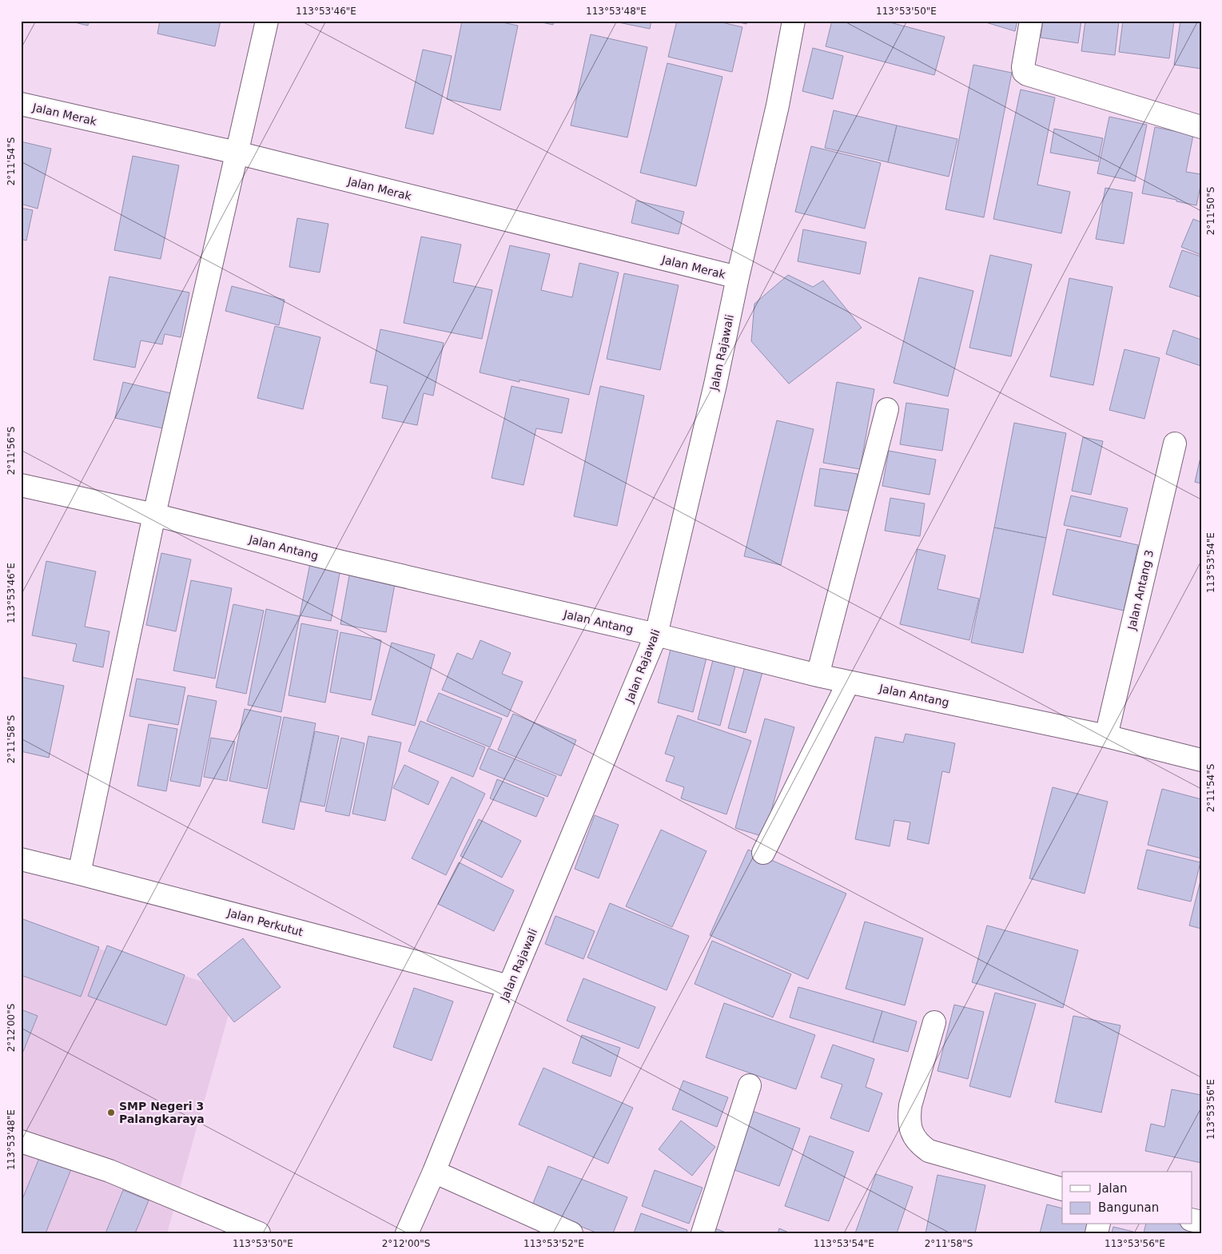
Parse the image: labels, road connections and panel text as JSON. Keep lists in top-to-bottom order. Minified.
{"streets":{"street":["Jalan Merak","Jalan Rajawali","Jalan Antang","Jalan Antang 3","Jalan Perkutut"]},"crossings":[["Jalan Merak","Jalan Rajawali"],["Jalan Rajawali","Jalan Antang"],["Jalan Rajawali","Jalan Perkutut"],["Jalan Antang","Jalan Antang 3"]],"places":["SMP Negeri 3 Palangkaraya"],"legend":["Jalan","Bangunan"],"coordinates":["113°53'46\"E","113°53'48\"E","113°53'50\"E","2°11'54\"S","2°11'50\"S","2°11'56\"S","113°53'54\"E","2°11'58\"S","2°12'00\"S","113°53'56\"E","113°53'52\"E"]}
